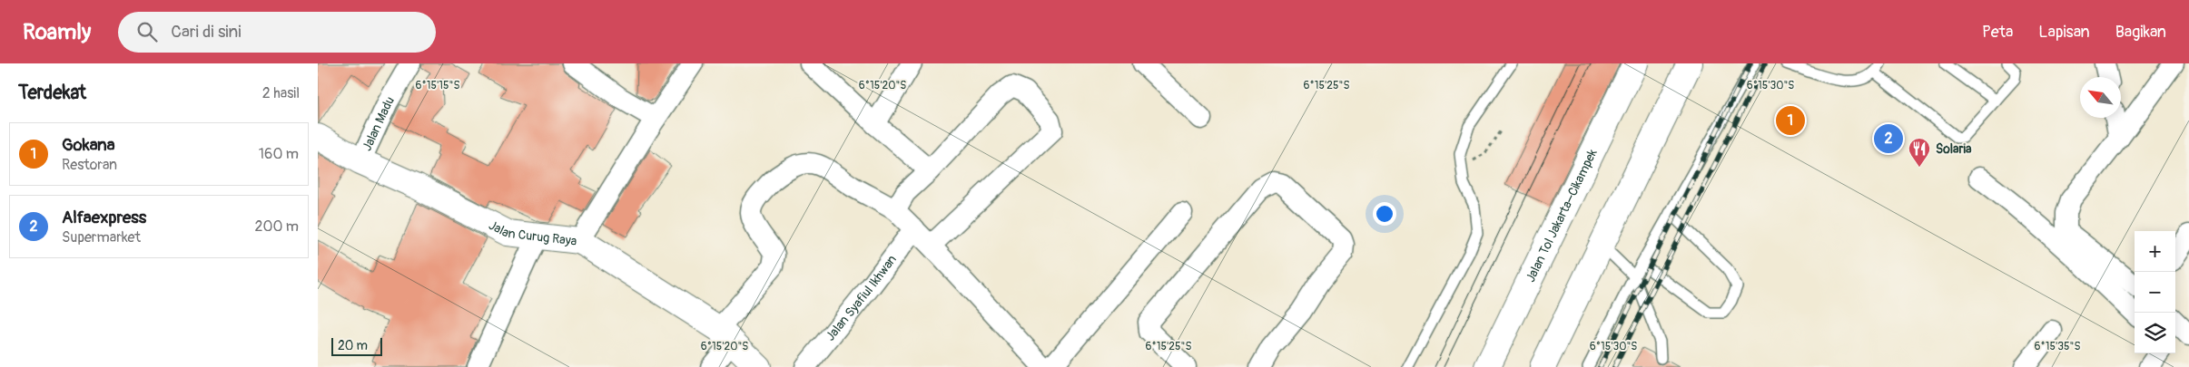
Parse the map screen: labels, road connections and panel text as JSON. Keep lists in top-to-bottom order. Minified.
{"streets":{"main road":["Jalan Tol Jakarta–Cikampek","Jalan Curug Raya"],"street":["Jalan Madu","Jalan Syafiul Ikhwan"]},"crossings":[["Jalan Madu","Jalan Curug Raya"]],"places":{"restaurant":["Solaria"]},"scale_bar":"20 m","north":"top left","page":{"header":"Roamly","search":"Cari di sini","nav":["Peta","Lapisan","Bagikan"],"heading":["Terdekat","2 hasil"],"pins":["1","2"],"list":[{"mark":"1","name":"Gokana","note":"Restoran","value":"160 m"},{"mark":"2","name":"Alfaexpress","note":"Supermarket","value":"200 m"}],"map_buttons":["+","−"],"scale":"20 m"},"coordinates":["6°15'15\"S","6°15'20\"S","6°15'25\"S","6°15'30\"S","6°15'35\"S"]}
